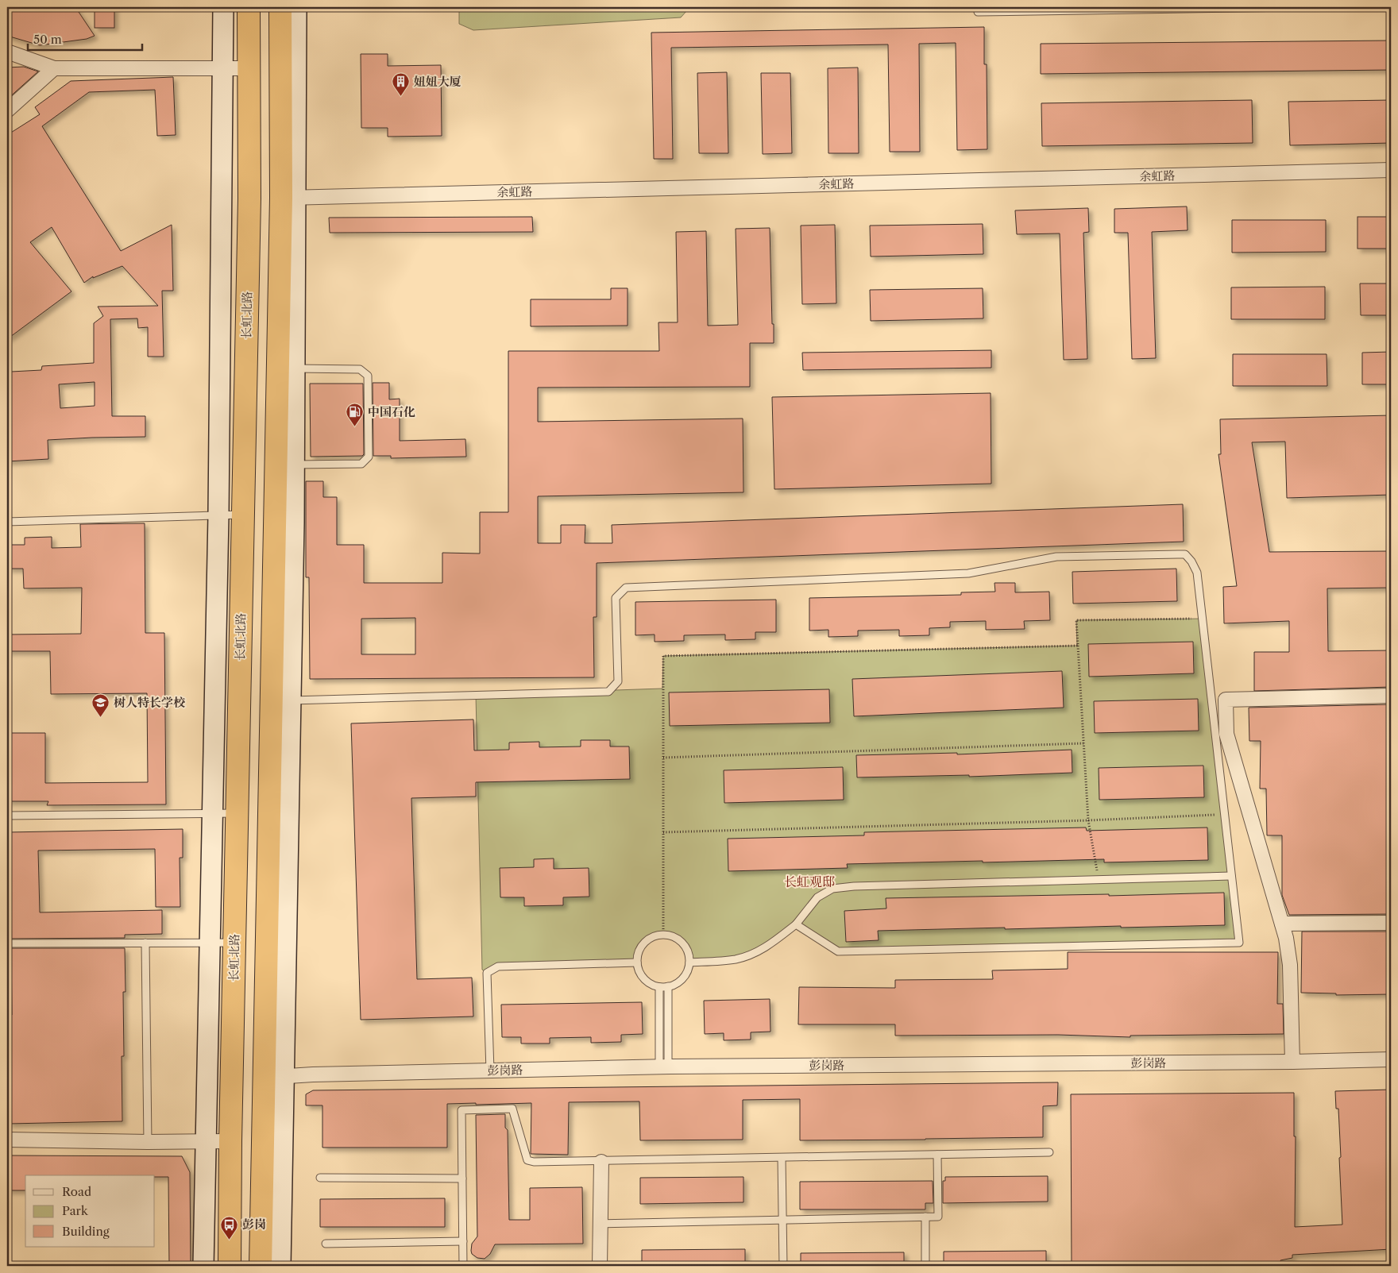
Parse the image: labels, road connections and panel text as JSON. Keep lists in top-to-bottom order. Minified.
{"streets":{"highway":["长虹北路"],"street":["余虹路","彭岗路"]},"districts":["长虹观邸"],"places":{"building":["妞妞大厦"],"fuel station":["中国石化"],"school or university":["树人特长学校"],"bus stop":["彭岗"]},"legend":["Road","Park","Building"],"scale_bar":"50 m"}
